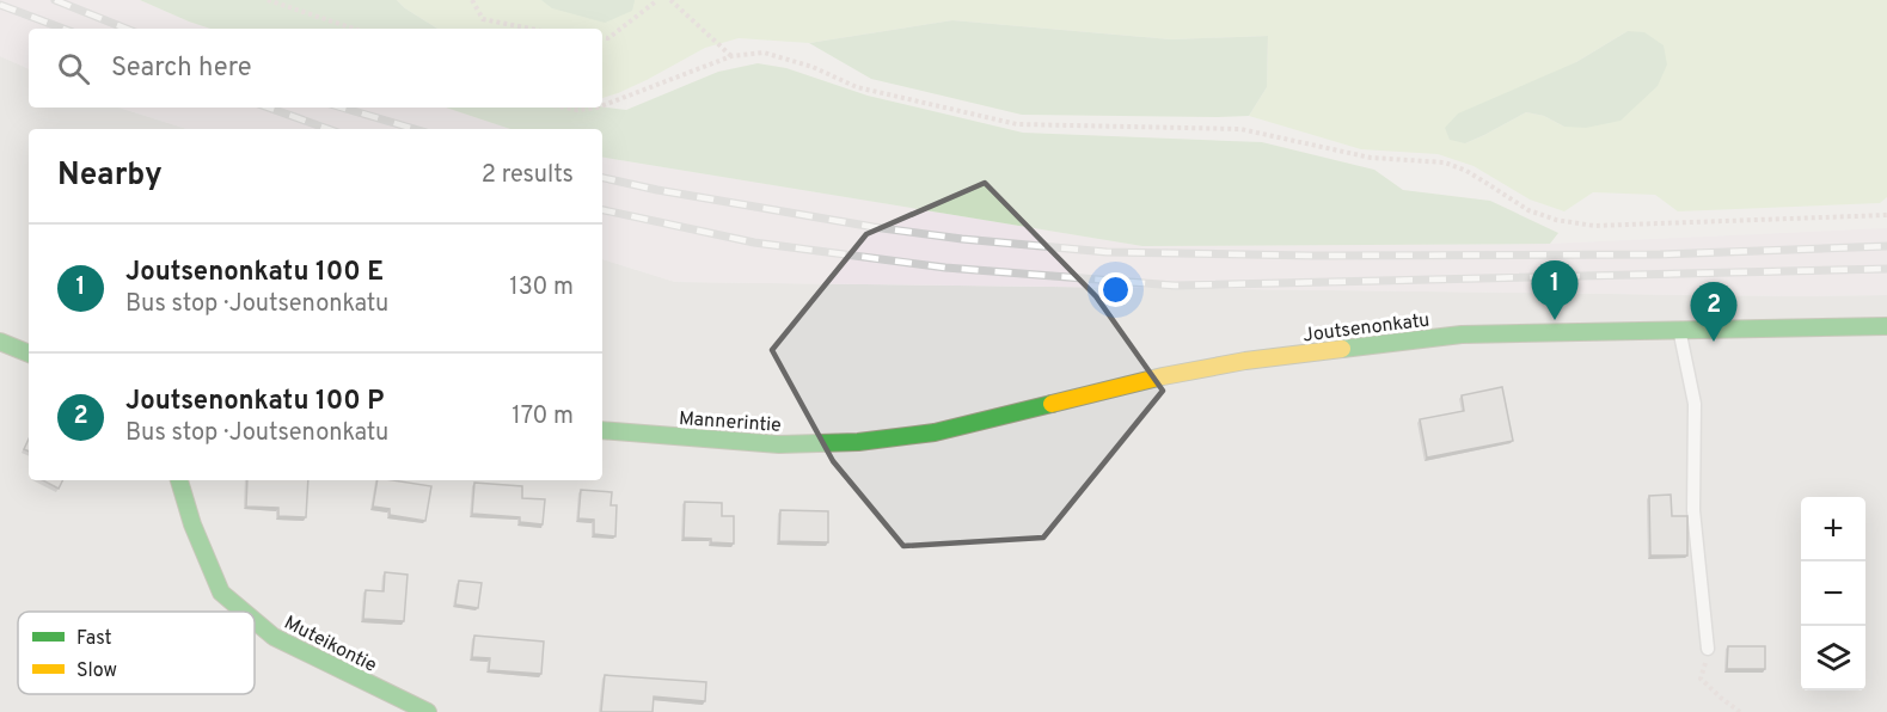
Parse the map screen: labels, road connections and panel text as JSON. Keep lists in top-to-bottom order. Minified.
{"streets":{"street":["Joutsenonkatu","Mannerintie","Muteikontie"]},"crossings":[["Joutsenonkatu","Mannerintie"]],"legend":["Fast","Slow"],"page":{"search":"Search here","heading":["Nearby","2 results"],"list":[{"mark":"1","name":"Joutsenonkatu 100 E","note":"Bus stop · Joutsenonkatu","value":"130 m"},{"mark":"2","name":"Joutsenonkatu 100 P","note":"Bus stop · Joutsenonkatu","value":"170 m"}],"pins":["1","2"],"map_buttons":["+","−"]}}
